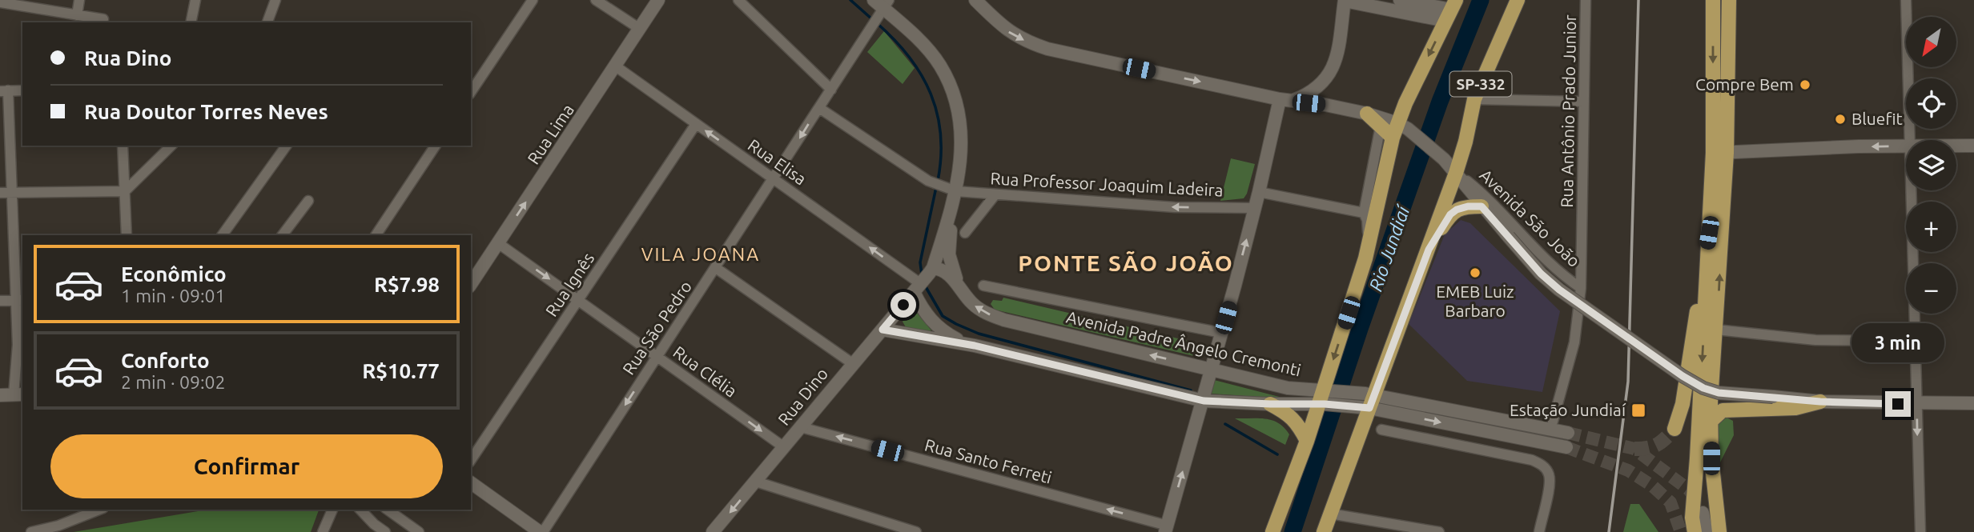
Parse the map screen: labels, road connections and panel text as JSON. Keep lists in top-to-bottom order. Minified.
{"streets":{"main road":["SP-332","Rua Lima","Avenida São João","Avenida Padre Ângelo Cremonti","Rua Dino"],"street":["Rua Antônio Prado Junior","Rua Elisa","Rua Professor Joaquim Ladeira","Rua Ignês","Rua São Pedro","Rua Clélia","Rua Santo Ferreti"]},"crossings":[["SP-332","Avenida São João"],["SP-332","Avenida Padre Ângelo Cremonti"],["Rua Antônio Prado Junior","Avenida São João"],["Rua Lima","Rua Elisa"],["Rua Lima","Rua Clélia"],["Rua Elisa","Rua Ignês"],["Rua Elisa","Rua São Pedro"],["Rua Elisa","Avenida Padre Ângelo Cremonti"],["Rua Elisa","Rua Dino"],["Rua Professor Joaquim Ladeira","Rua São Pedro"],["Rua Ignês","Rua Clélia"],["Rua São Pedro","Rua Clélia"],["Avenida Padre Ângelo Cremonti","Rua Dino"],["Rua Clélia","Rua Dino"],["Rua Dino","Rua Santo Ferreti"]],"one_way":["Rua Lima","Rua Elisa","Rua Professor Joaquim Ladeira","Rua São Pedro","Rua Clélia"],"districts":["VILA JOANA","PONTE SÃO JOÃO"],"water":["Rio Jundiaí"],"places":{"other":["Compre Bem","Bluefit","EMEB Luiz Barbaro"],"transit":["Estação Jundiaí"]},"north":"bottom left","page":{"map_buttons":["+","−"],"banner":["Rua Dino","Rua Doutor Torres Neves"],"list":[{"name":"Econômico","note":"1 min · 09:01","value":"R$7.98"},{"name":"Conforto","note":"2 min · 09:02","value":"R$10.77"}],"bubble":"3 min","buttons":"Confirmar"}}
